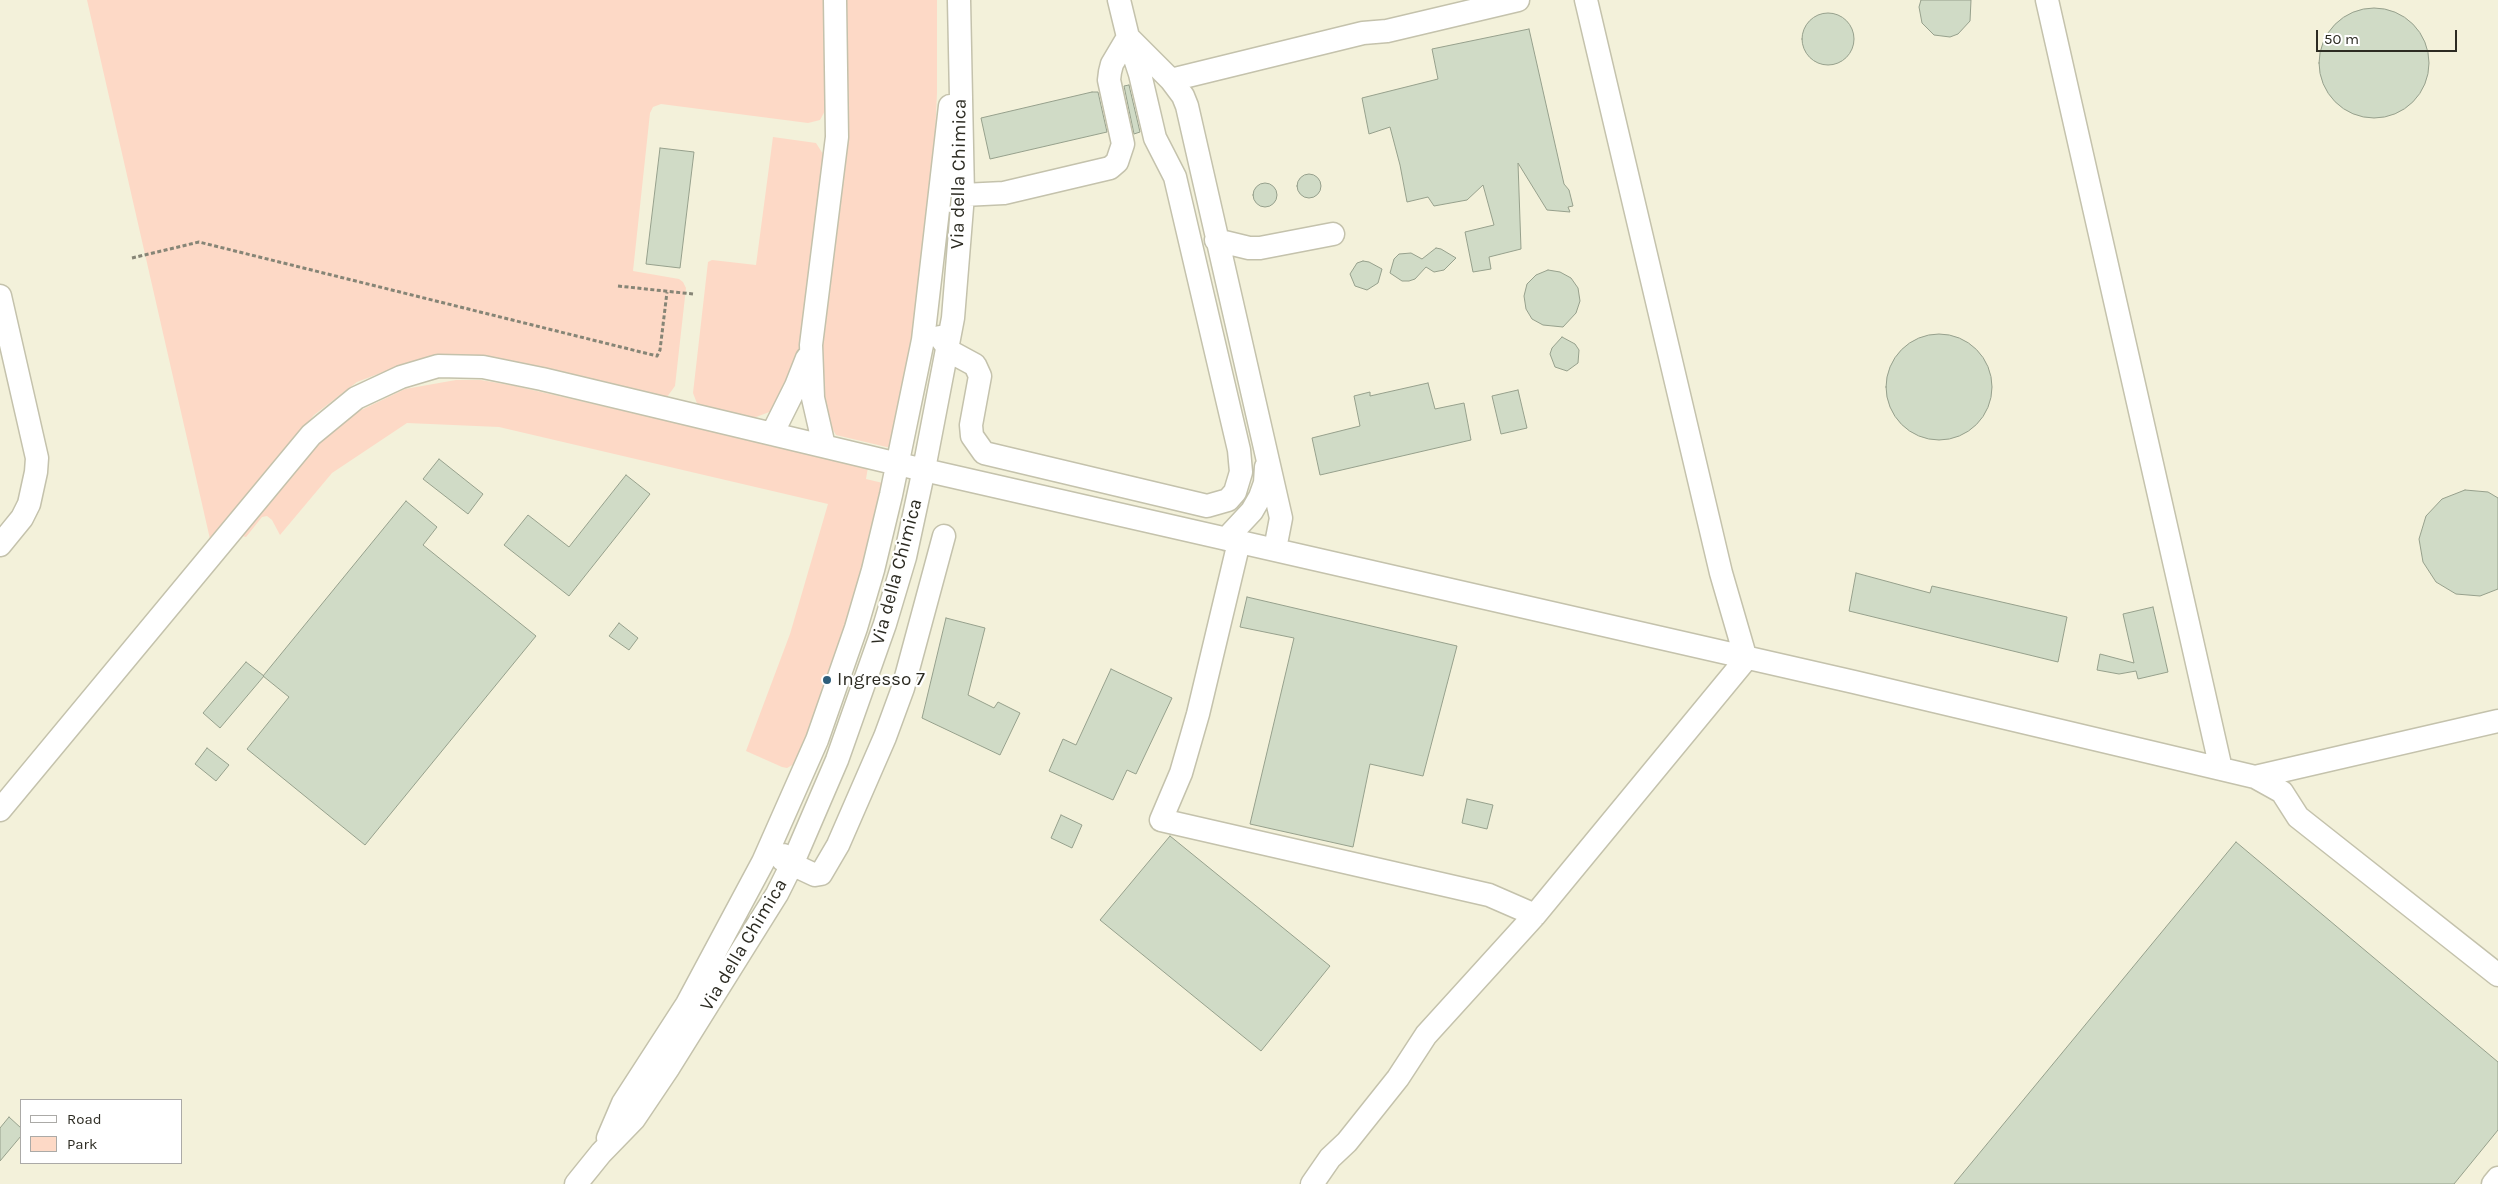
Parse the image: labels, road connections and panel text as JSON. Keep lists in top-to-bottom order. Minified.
{"streets":{"lane":["Via della Chimica"]},"places":["Ingresso 7"],"legend":["Road","Park"],"scale_bar":"50 m"}
